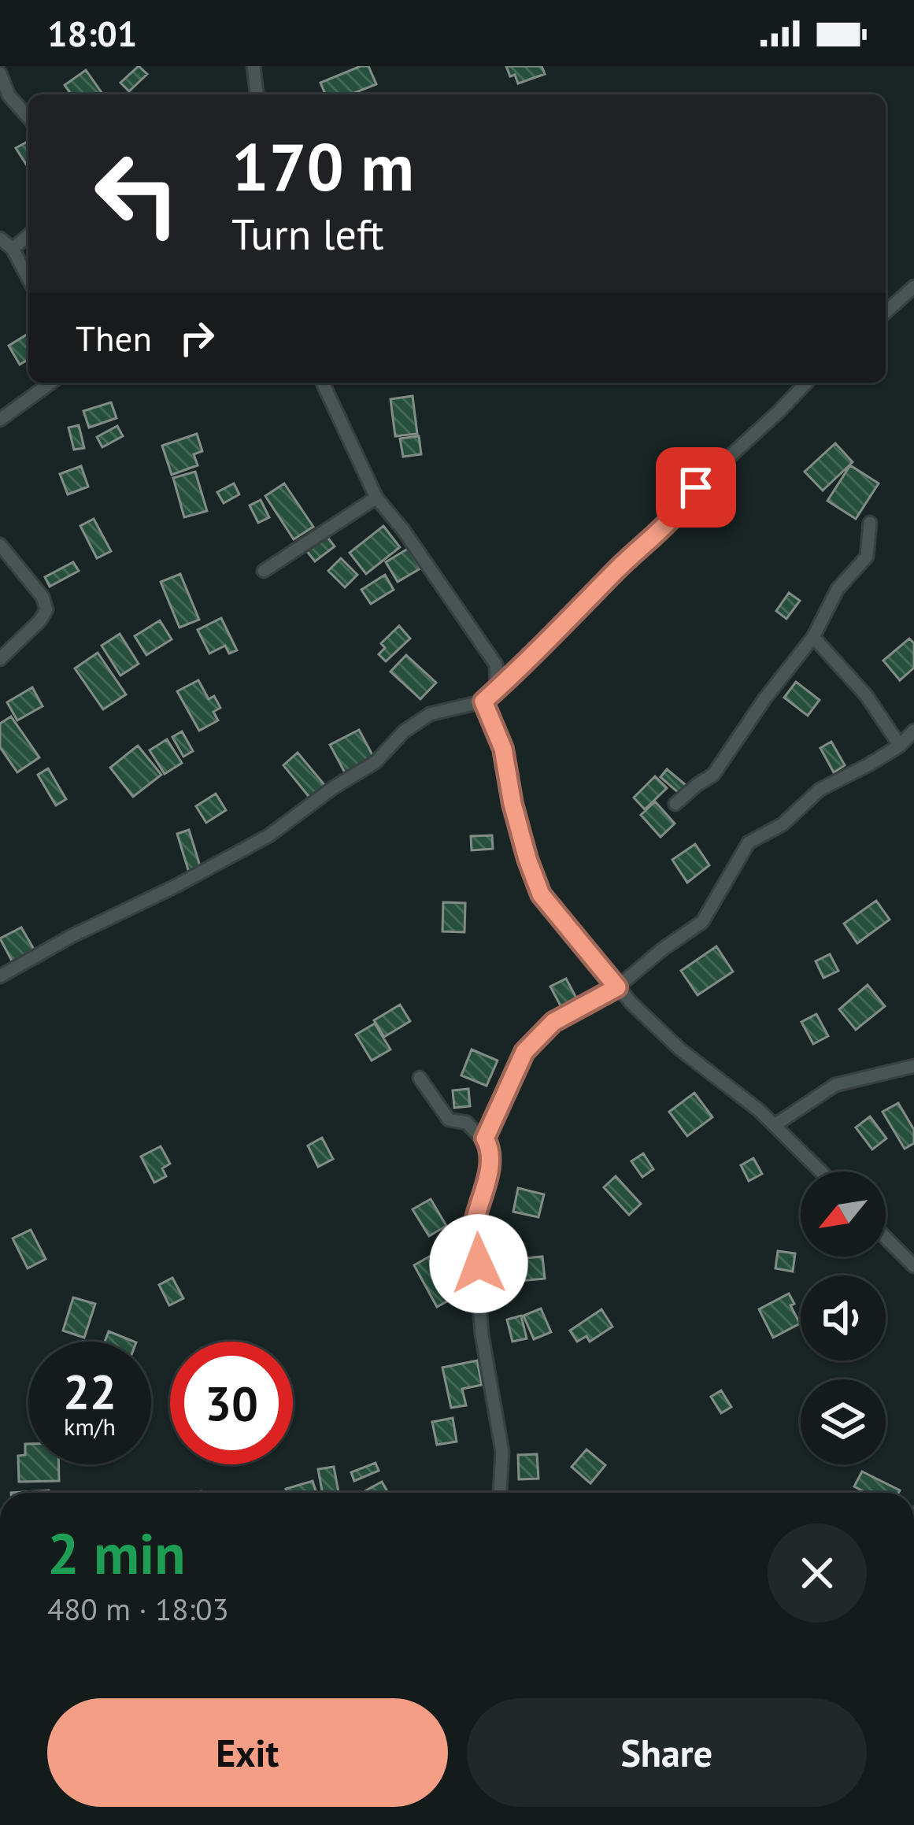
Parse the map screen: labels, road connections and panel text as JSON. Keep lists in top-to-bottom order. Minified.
{"north":"bottom left","page":{"status":"18:01","turn":["170 m","Turn left"],"then":"Then","speed":"22 km/h","limit":"30","heading":["2 min","480 m · 18:03"],"buttons":["Exit","Share"]}}
